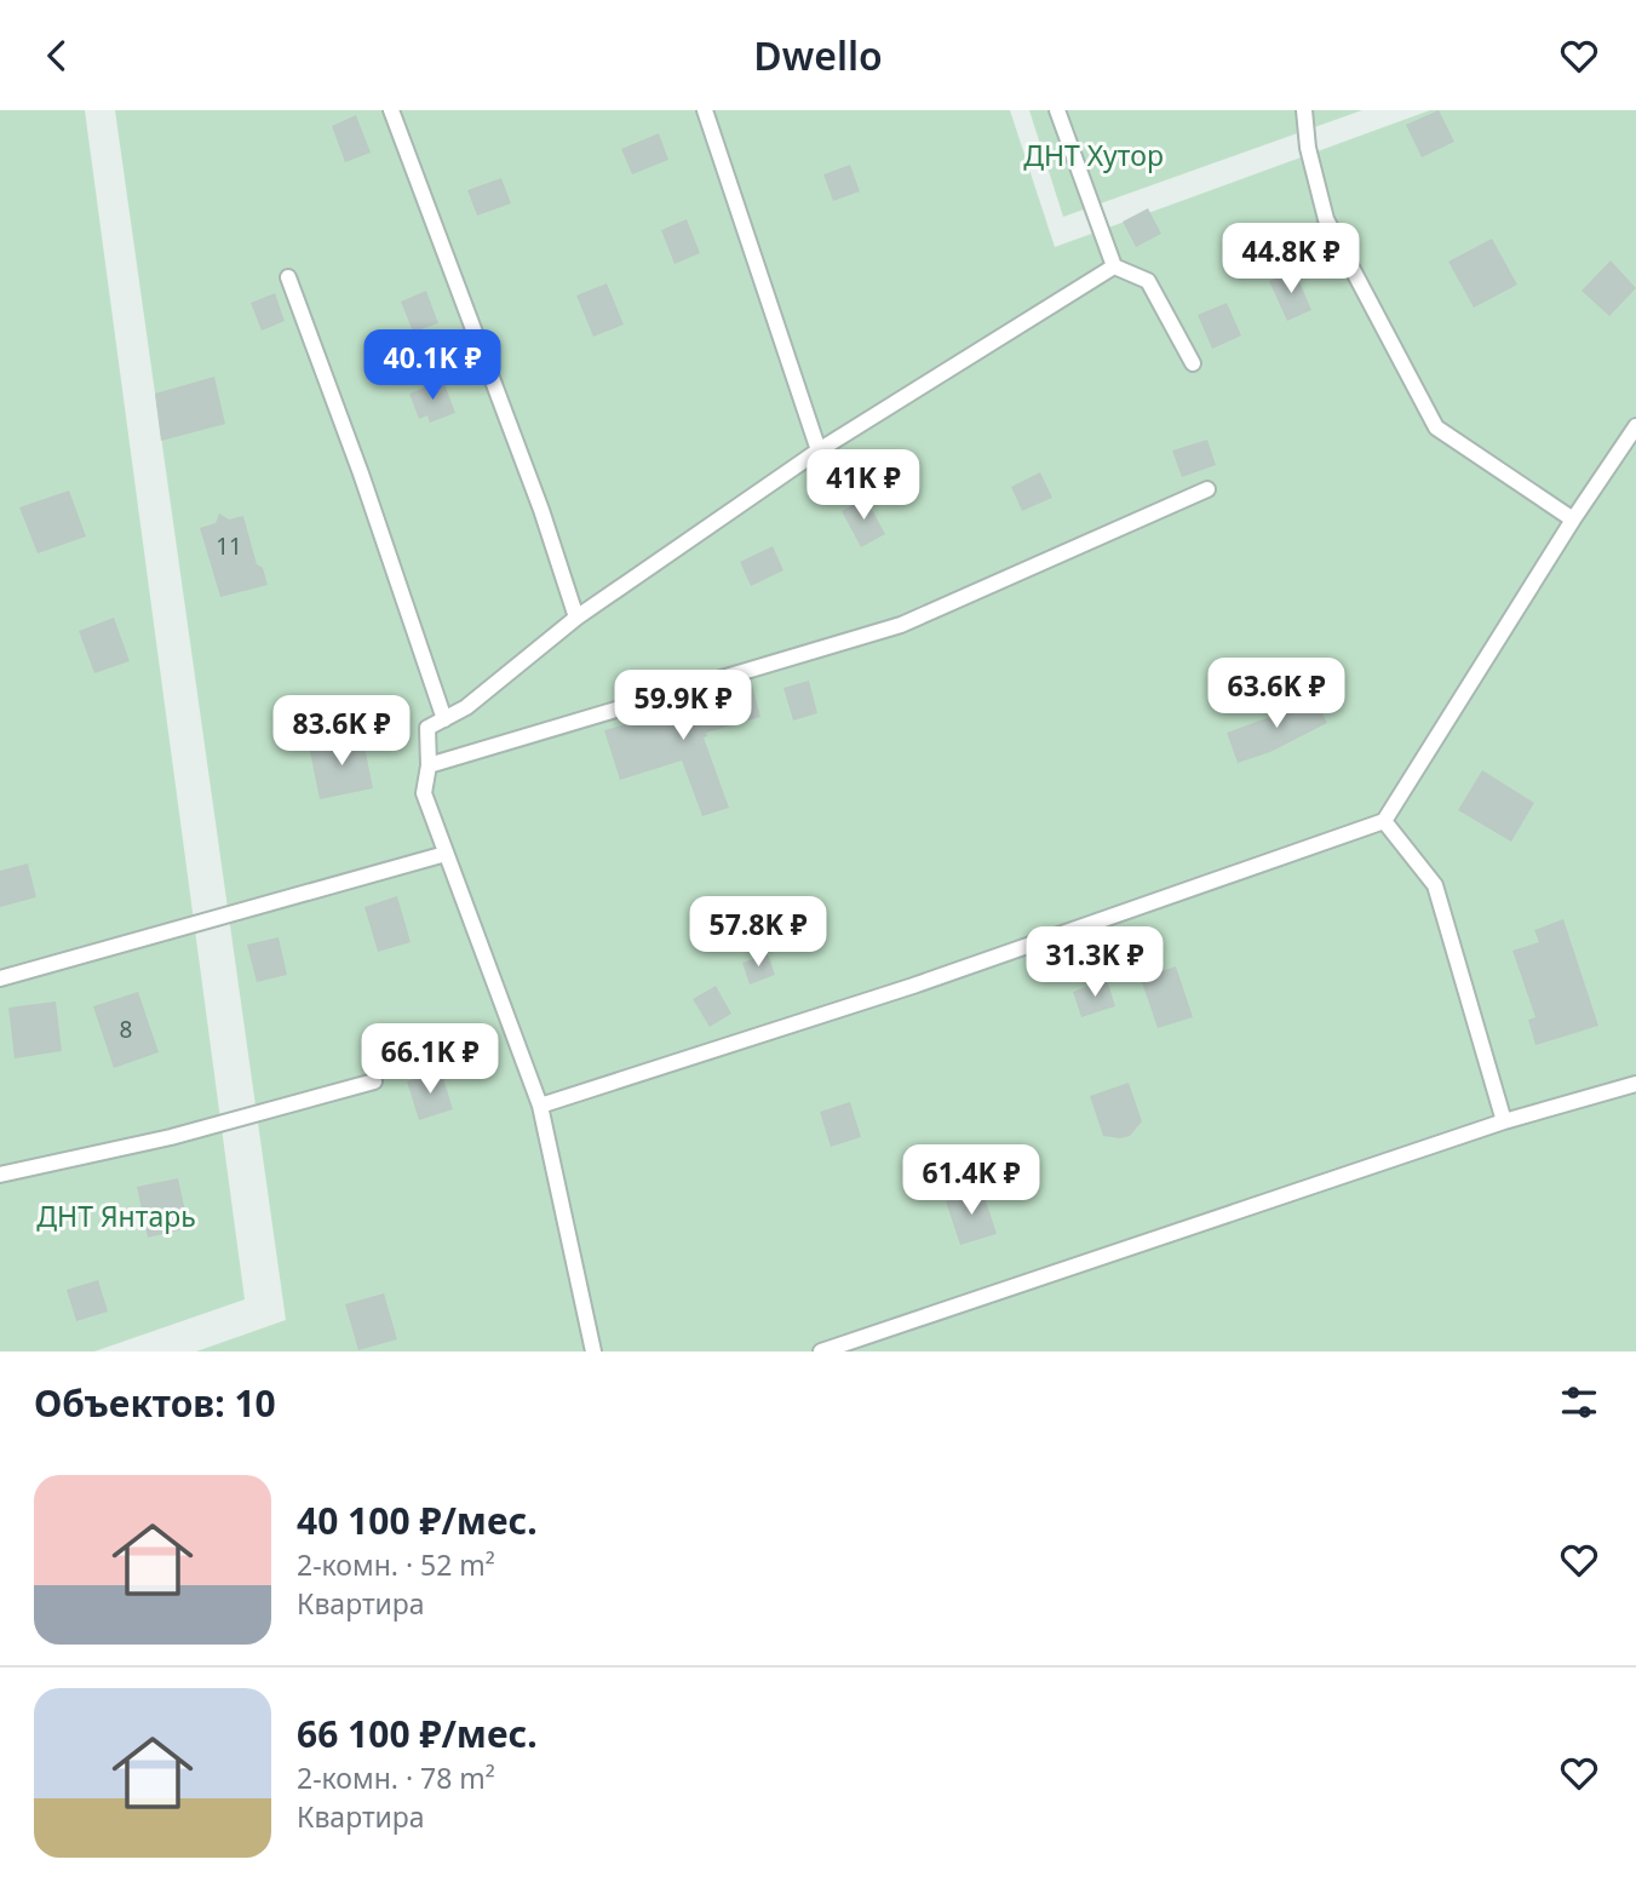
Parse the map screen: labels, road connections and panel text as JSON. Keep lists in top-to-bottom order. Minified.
{"parks":["ДНТ Хутор","ДНТ Янтарь"],"house_numbers":["11","8"],"page":{"header":"Dwello","price":["44.8K ₽","40.1K ₽","41K ₽","63.6K ₽","59.9K ₽","83.6K ₽","57.8K ₽","31.3K ₽","66.1K ₽","61.4K ₽"],"heading":"Объектов: 10","list":[{"name":"40 100 ₽/мес.","note":"2-комн. · 52 m² · Квартира"},{"name":"66 100 ₽/мес.","note":"2-комн. · 78 m² · Квартира"}]}}
